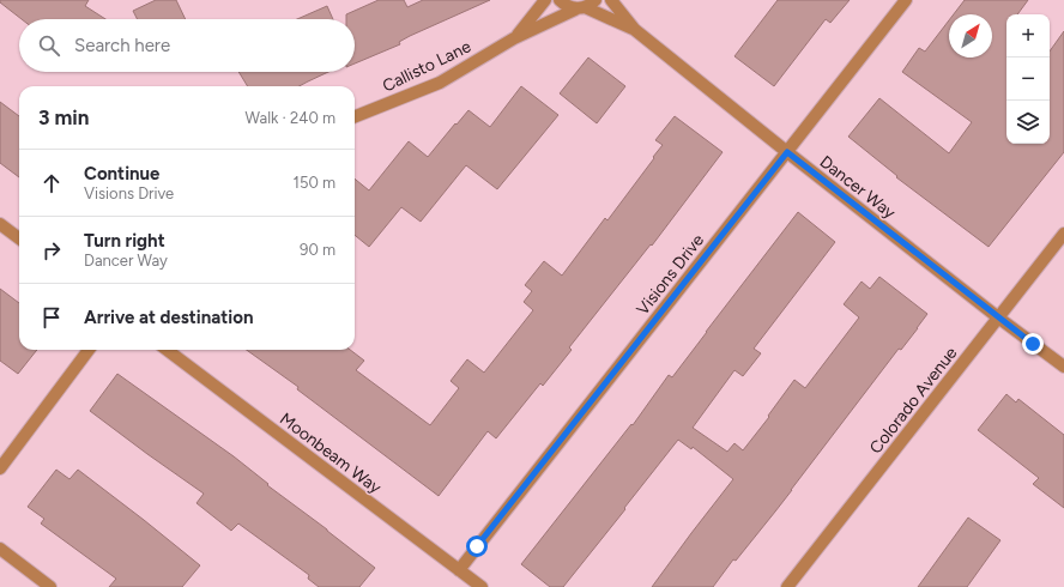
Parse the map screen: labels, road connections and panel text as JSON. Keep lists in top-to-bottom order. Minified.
{"streets":{"street":["Callisto Lane","Dancer Way","Visions Drive","Colorado Avenue","Moonbeam Way"]},"crossings":[["Callisto Lane","Dancer Way"],["Dancer Way","Visions Drive"],["Dancer Way","Colorado Avenue"],["Visions Drive","Moonbeam Way"]],"north":"top right","page":{"map_buttons":["+","−"],"search":"Search here","heading":["3 min","Walk · 240 m"],"list":[["Continue","Visions Drive","150 m"],["Turn right","Dancer Way","90 m"],"Arrive at destination"]}}
